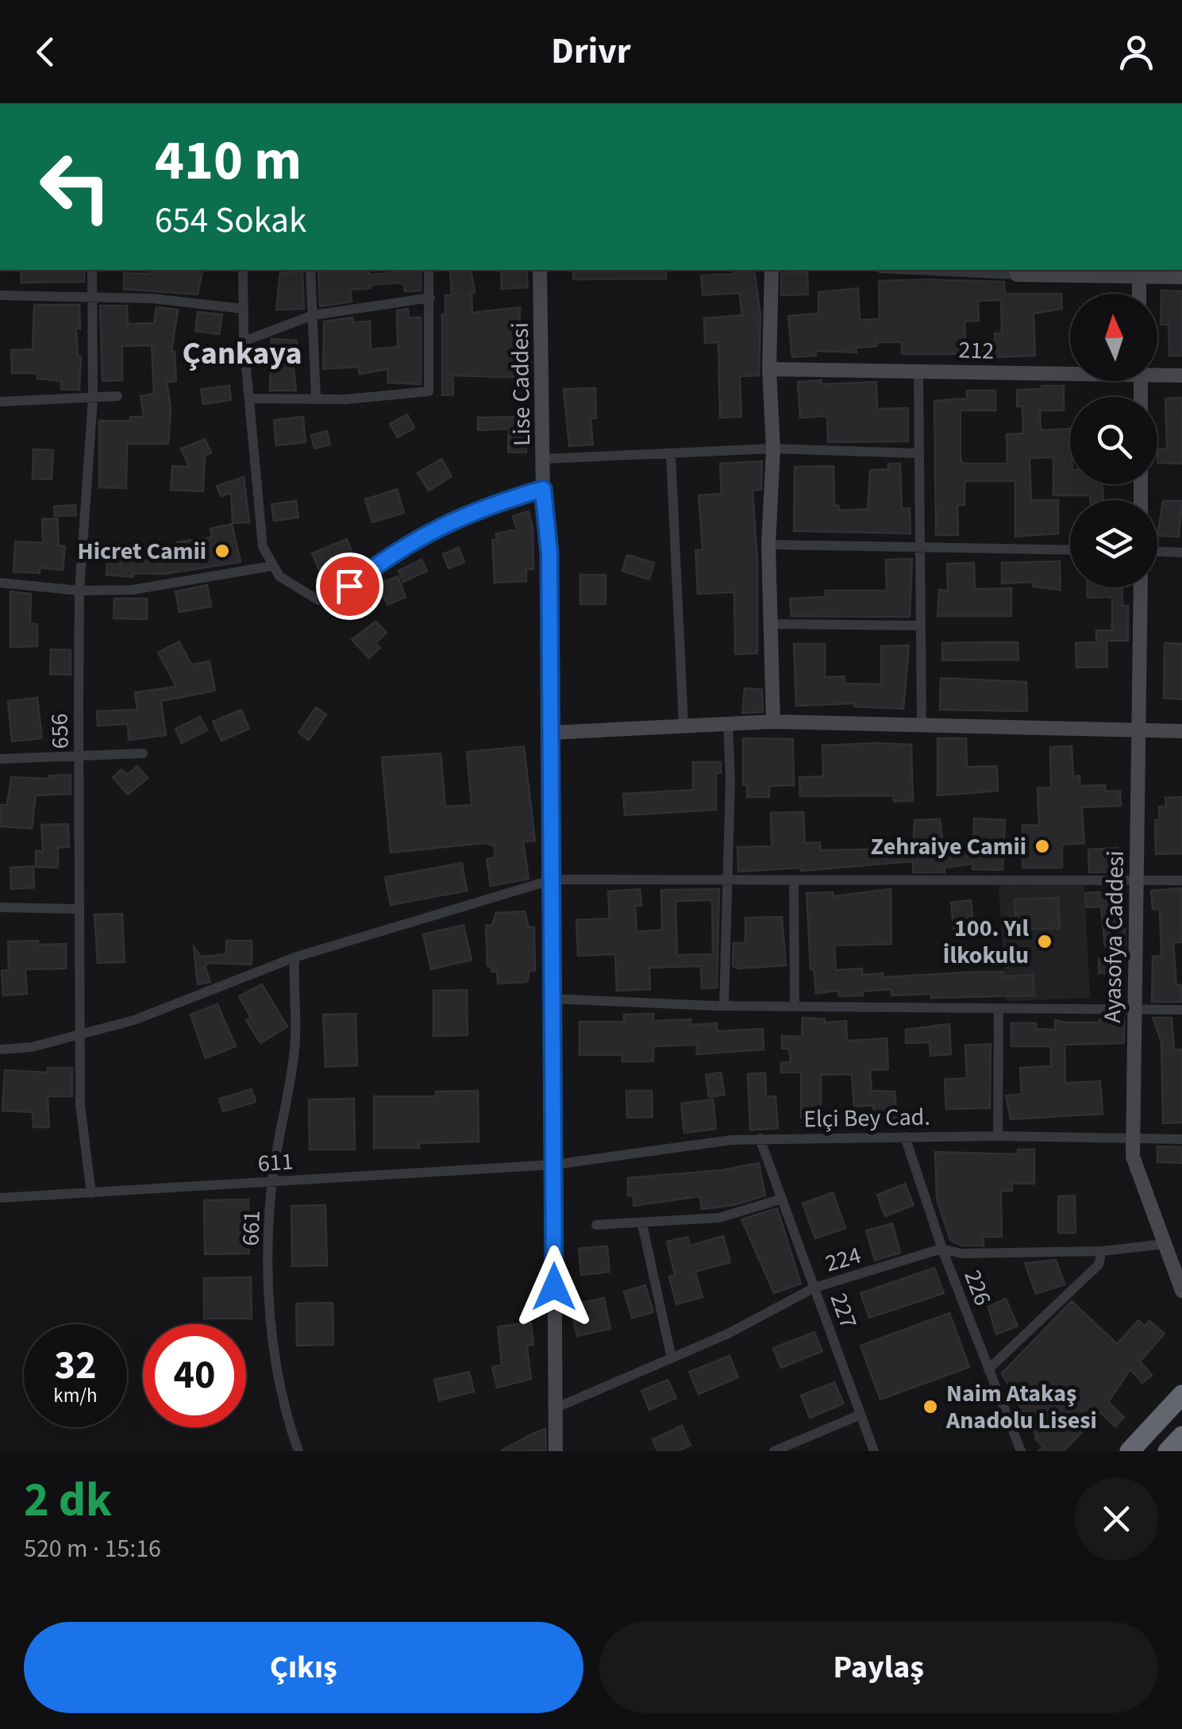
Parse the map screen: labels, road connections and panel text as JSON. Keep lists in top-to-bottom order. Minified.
{"streets":{"street":["212","Lise Caddesi","656","Ayasofya Caddesi","Elçi Bey Cad.","611","661","224","226","227"]},"crossings":[["Lise Caddesi","Elçi Bey Cad."],["Lise Caddesi","611"],["Lise Caddesi","224"],["656","611"],["Ayasofya Caddesi","Elçi Bey Cad."],["Ayasofya Caddesi","224"],["Elçi Bey Cad.","611"],["Elçi Bey Cad.","226"],["Elçi Bey Cad.","227"],["611","661"],["224","226"],["224","227"]],"districts":["Çankaya"],"places":["Hicret Camii","Zehraiye Camii","100. Yıl İlkokulu","Naim Atakaş Anadolu Lisesi"],"north":"top","page":{"header":"Drivr","turn":["410 m","654 Sokak"],"speed":"32 km/h","limit":"40","heading":["2 dk","520 m · 15:16"],"buttons":["Çıkış","Paylaş"]}}
